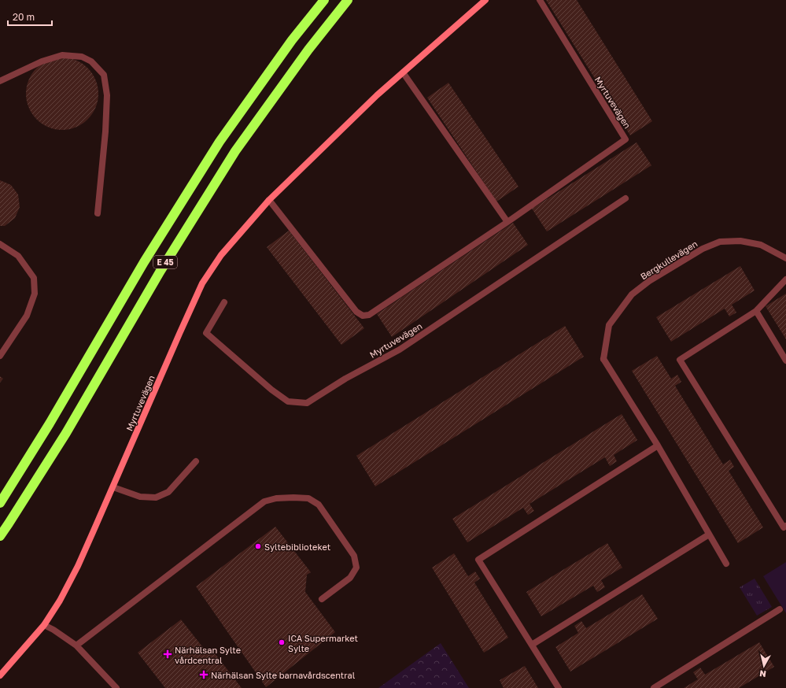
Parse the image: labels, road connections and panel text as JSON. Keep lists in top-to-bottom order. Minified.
{"streets":{"highway":["E 45"],"street":["Myrtuvevägen","Bergkullevägen"]},"places":{"other":["Syltebiblioteket","ICA Supermarket Sylte"],"health":["Närhälsan Sylte vårdcentral","Närhälsan Sylte barnavårdscentral"]},"scale_bar":"20 m","north":"bottom"}
